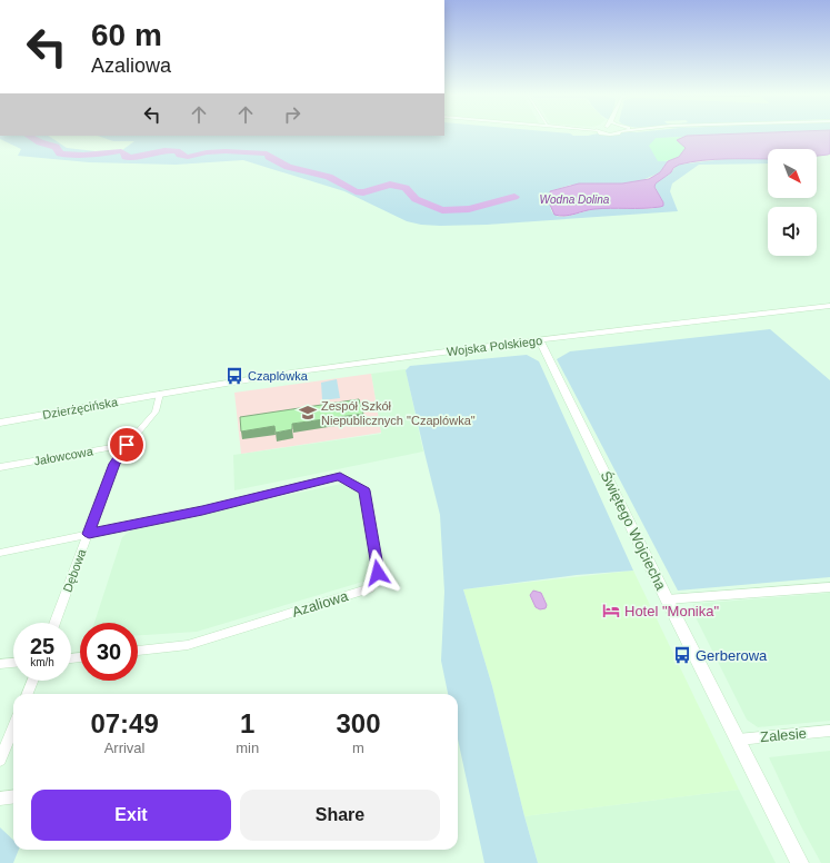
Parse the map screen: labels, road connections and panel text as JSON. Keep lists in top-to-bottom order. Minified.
{"streets":{"street":["Wojska Polskiego","Dzierżęcińska","Jałowcowa","Świętego Wojciecha","Dębowa","Azaliowa","Zalesie"]},"crossings":[["Wojska Polskiego","Dzierżęcińska"],["Wojska Polskiego","Świętego Wojciecha"],["Wojska Polskiego","Dębowa"],["Dzierżęcińska","Dębowa"],["Jałowcowa","Dębowa"],["Świętego Wojciecha","Zalesie"],["Dębowa","Azaliowa"]],"water":["Wodna Dolina"],"places":{"bus stop":["Czaplówka","Gerberowa"],"school or university":["Zespół Szkół Niepublicznych \"Czaplówka\""],"hotel":["Hotel \"Monika\""]},"north":"bottom right","page":{"turn":["60 m","Azaliowa"],"speed":"25 km/h","limit":"30","eta":["07:49","Arrival","1","min","300","m"],"buttons":["Exit","Share"]}}
